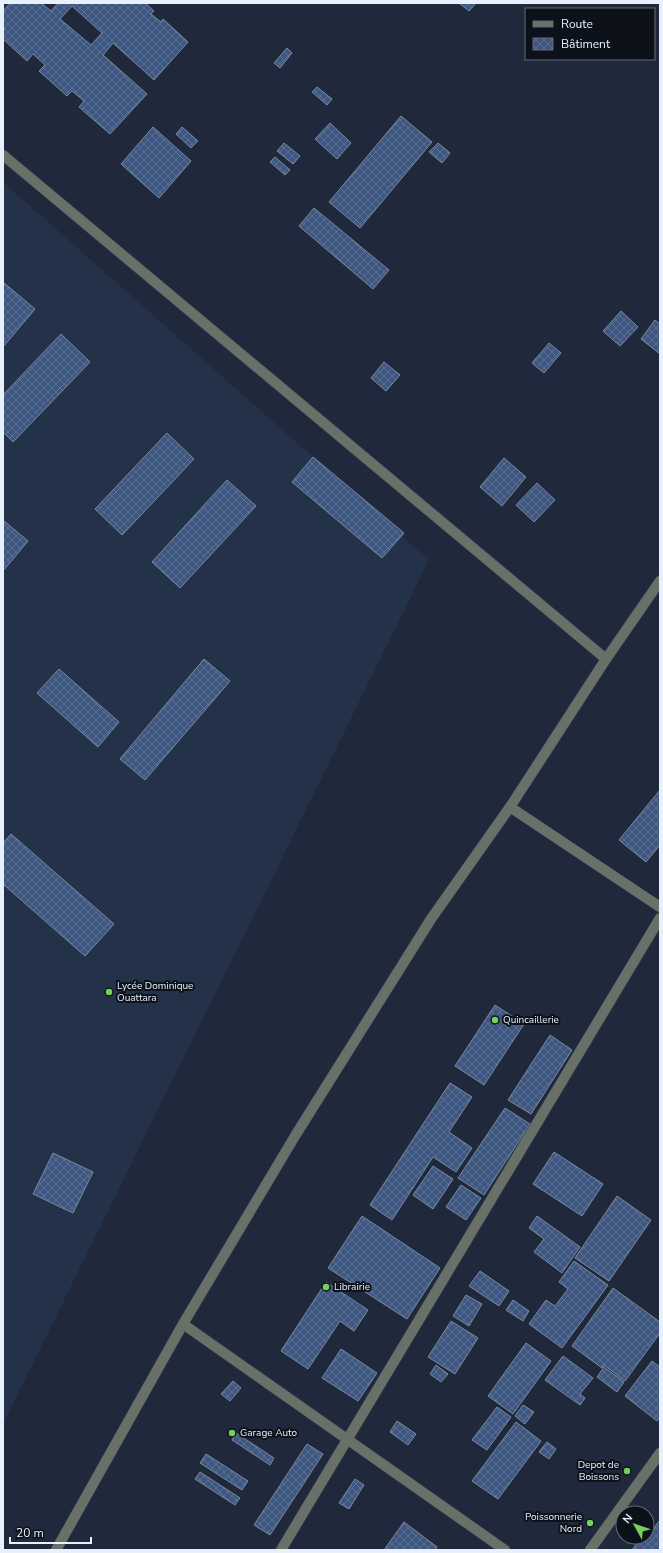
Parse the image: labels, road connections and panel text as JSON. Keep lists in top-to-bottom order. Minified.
{"places":["Lycée Dominique Ouattara","Quincaillerie","Librairie","Garage Auto","Depot de Boissons","Poissonnerie Nord"],"legend":["Route","Bâtiment"],"scale_bar":"20 m","north":"top left"}
